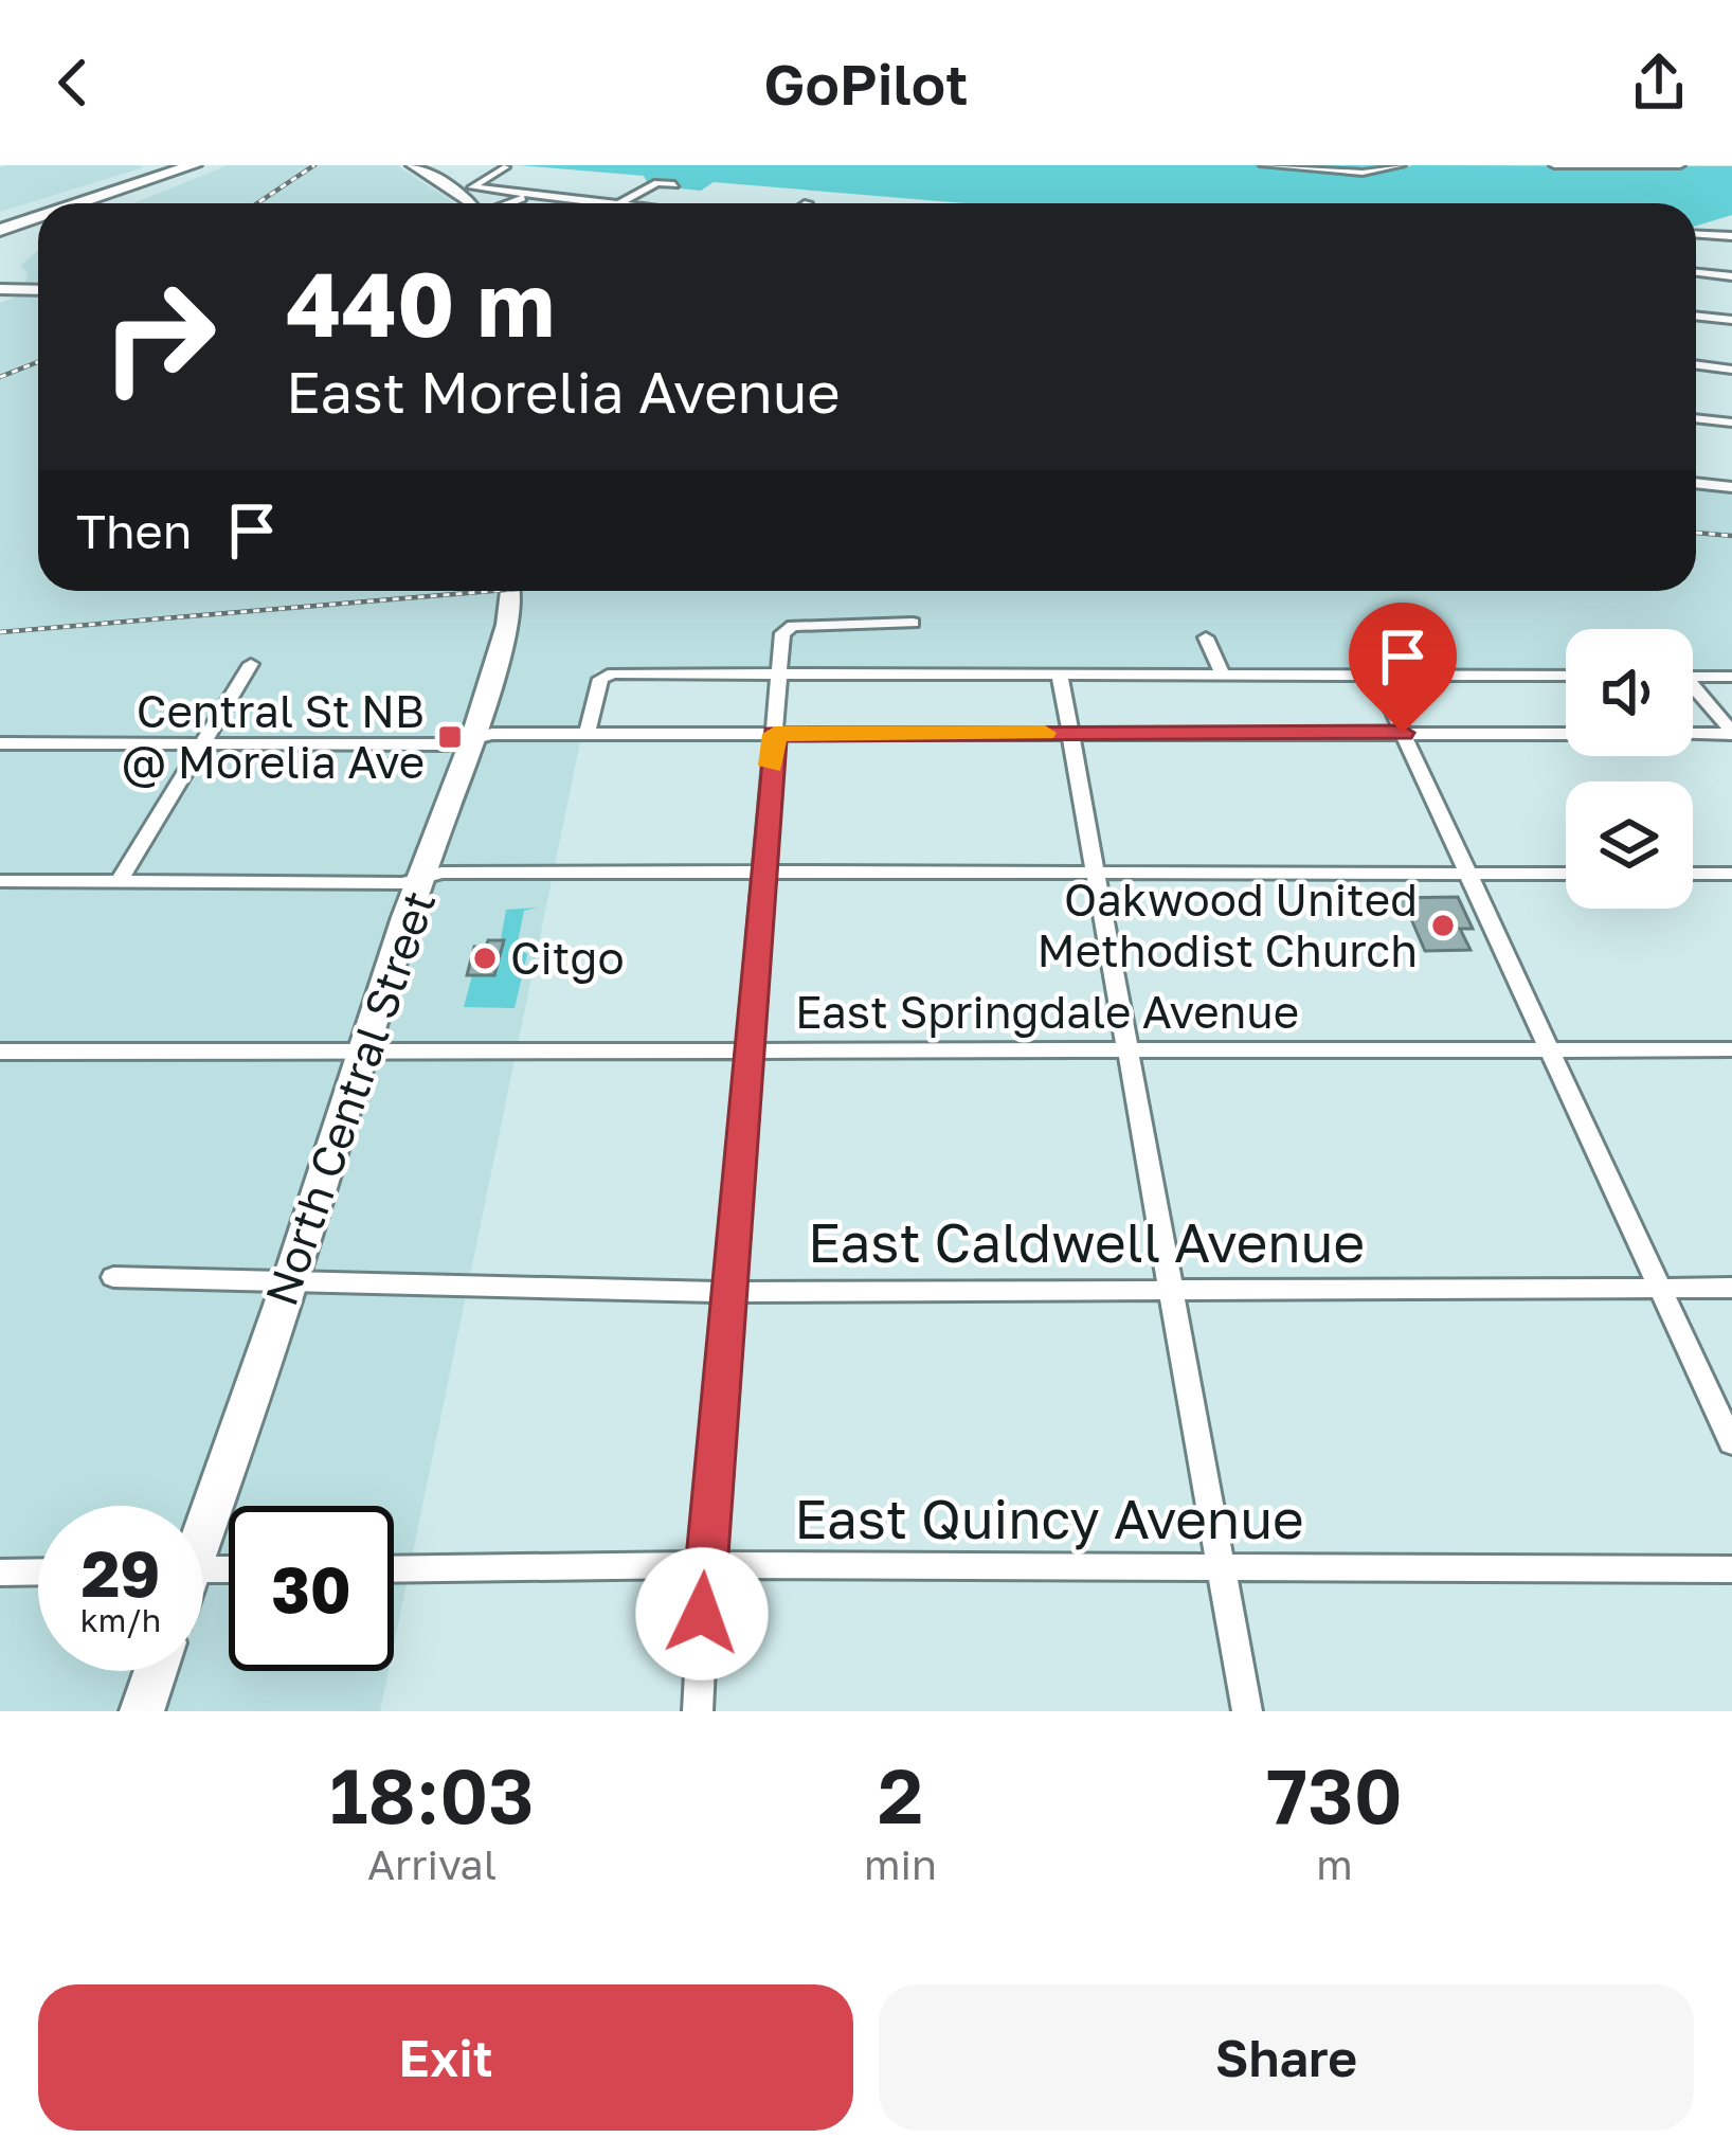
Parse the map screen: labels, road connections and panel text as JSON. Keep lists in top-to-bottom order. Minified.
{"streets":{"main road":["North Central Street"],"street":["East Springdale Avenue","East Caldwell Avenue","East Quincy Avenue"]},"crossings":[["East Springdale Avenue","North Central Street"],["North Central Street","East Caldwell Avenue"]],"places":{"transit":["Central St NB @ Morelia Ave"],"other":["Oakwood United Methodist Church","Citgo"]},"page":{"header":"GoPilot","turn":["440 m","East Morelia Avenue"],"then":"Then","speed":"29 km/h","limit":"30","eta":["18:03","Arrival","2","min","730","m"],"buttons":["Exit","Share"]}}
